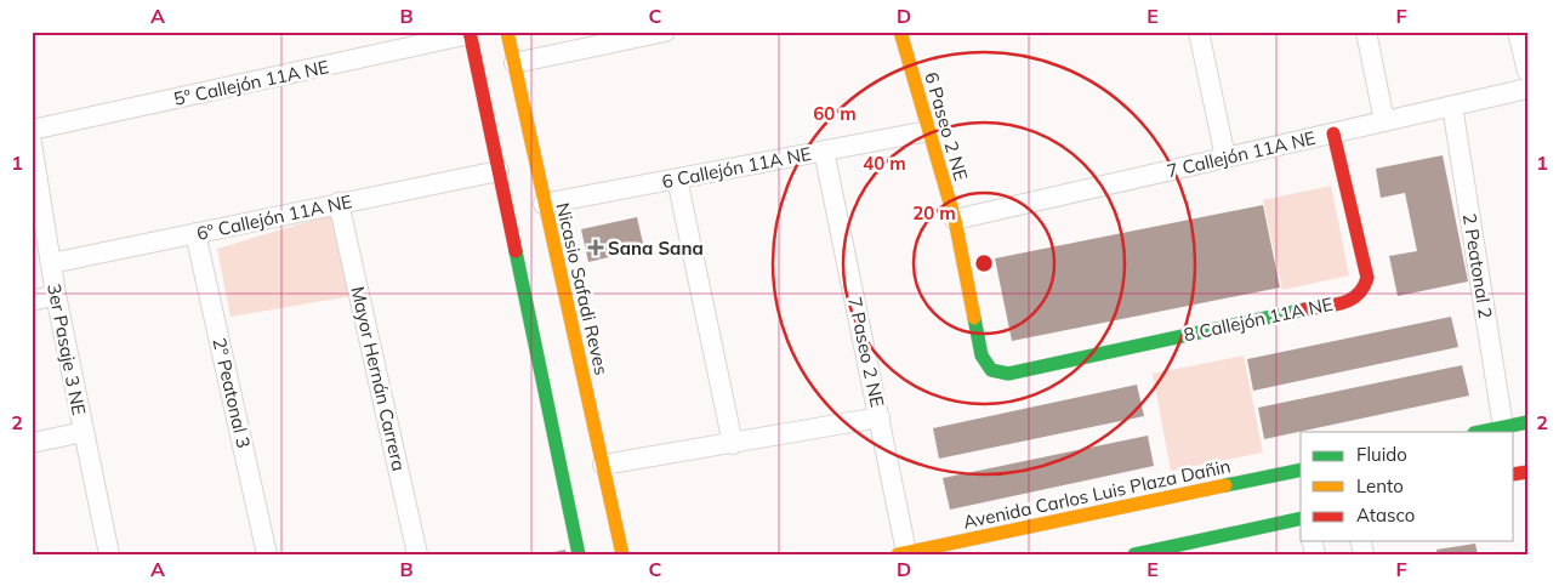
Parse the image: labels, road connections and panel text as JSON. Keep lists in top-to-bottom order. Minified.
{"streets":{"street":["5º Callejón 11A NE","6 Paseo 2 NE","7 Callejón 11A NE","6 Callejón 11A NE","6º Callejón 11A NE","2 Peatonal 2","Nicasio Safadi Reves","8 Callejón 11A NE","3er Pasaje 3 NE","7 Paseo 2 NE","Mayor Hernán Carrera","2º Peatonal 3","Avenida Carlos Luis Plaza Dañin"]},"crossings":[["6 Paseo 2 NE","7 Callejón 11A NE"],["6 Paseo 2 NE","6 Callejón 11A NE"],["6 Paseo 2 NE","8 Callejón 11A NE"],["7 Callejón 11A NE","2 Peatonal 2"],["7 Callejón 11A NE","8 Callejón 11A NE"],["6 Callejón 11A NE","Nicasio Safadi Reves"],["6 Callejón 11A NE","7 Paseo 2 NE"],["6º Callejón 11A NE","3er Pasaje 3 NE"],["6º Callejón 11A NE","Mayor Hernán Carrera"],["6º Callejón 11A NE","2º Peatonal 3"],["7 Paseo 2 NE","Avenida Carlos Luis Plaza Dañin"]],"places":{"health":["Sana Sana"]},"legend":["Fluido","Lento","Atasco"],"grid":{"columns":["A","B","C","D","E","F"],"rows":["1","2"]},"rings":["60 m","40 m","20 m"]}
